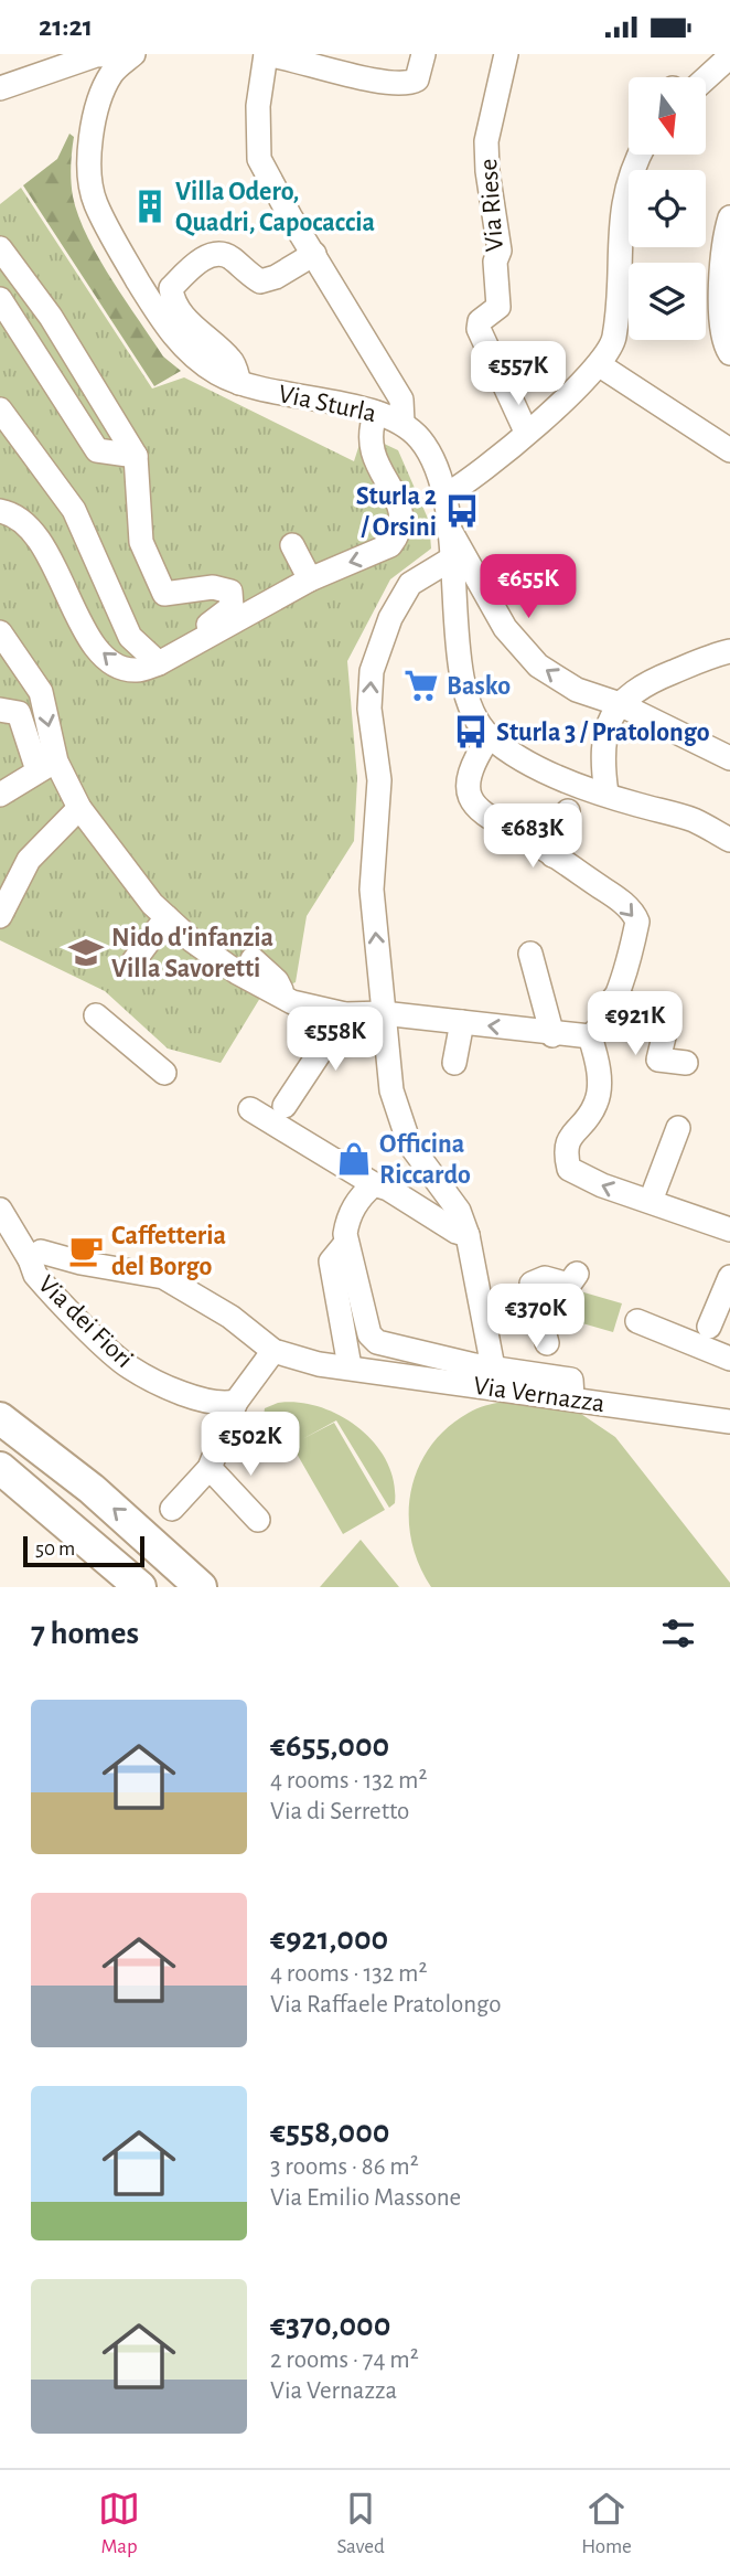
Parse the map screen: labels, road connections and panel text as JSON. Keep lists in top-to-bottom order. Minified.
{"streets":{"street":["Via Riese","Via Sturla","Via dei Fiori","Via Vernazza"]},"crossings":[["Via Sturla","Via Vernazza"],["Via dei Fiori","Via Vernazza"]],"places":{"building":["Villa Odero, Quadri, Capocaccia"],"bus stop":["Sturla 2 / Orsini","Sturla 3 / Pratolongo"],"supermarket":["Basko"],"school or university":["Nido d'infanzia Villa Savoretti"],"shop":["Officina Riccardo"],"cafe":["Caffetteria del Borgo"]},"scale_bar":"50 m","north":"bottom","page":{"status":"21:21","price":["€557K","€655K","€683K","€921K","€558K","€370K","€502K"],"scale":"50 m","heading":"7 homes","list":[{"name":"€655,000","note":"4 rooms · 132 m² · Via di Serretto"},{"name":"€921,000","note":"4 rooms · 132 m² · Via Raffaele Pratolongo"},{"name":"€558,000","note":"3 rooms · 86 m² · Via Emilio Massone"},{"name":"€370,000","note":"2 rooms · 74 m² · Via Vernazza"}],"tabs":["Map","Saved","Home"]}}
